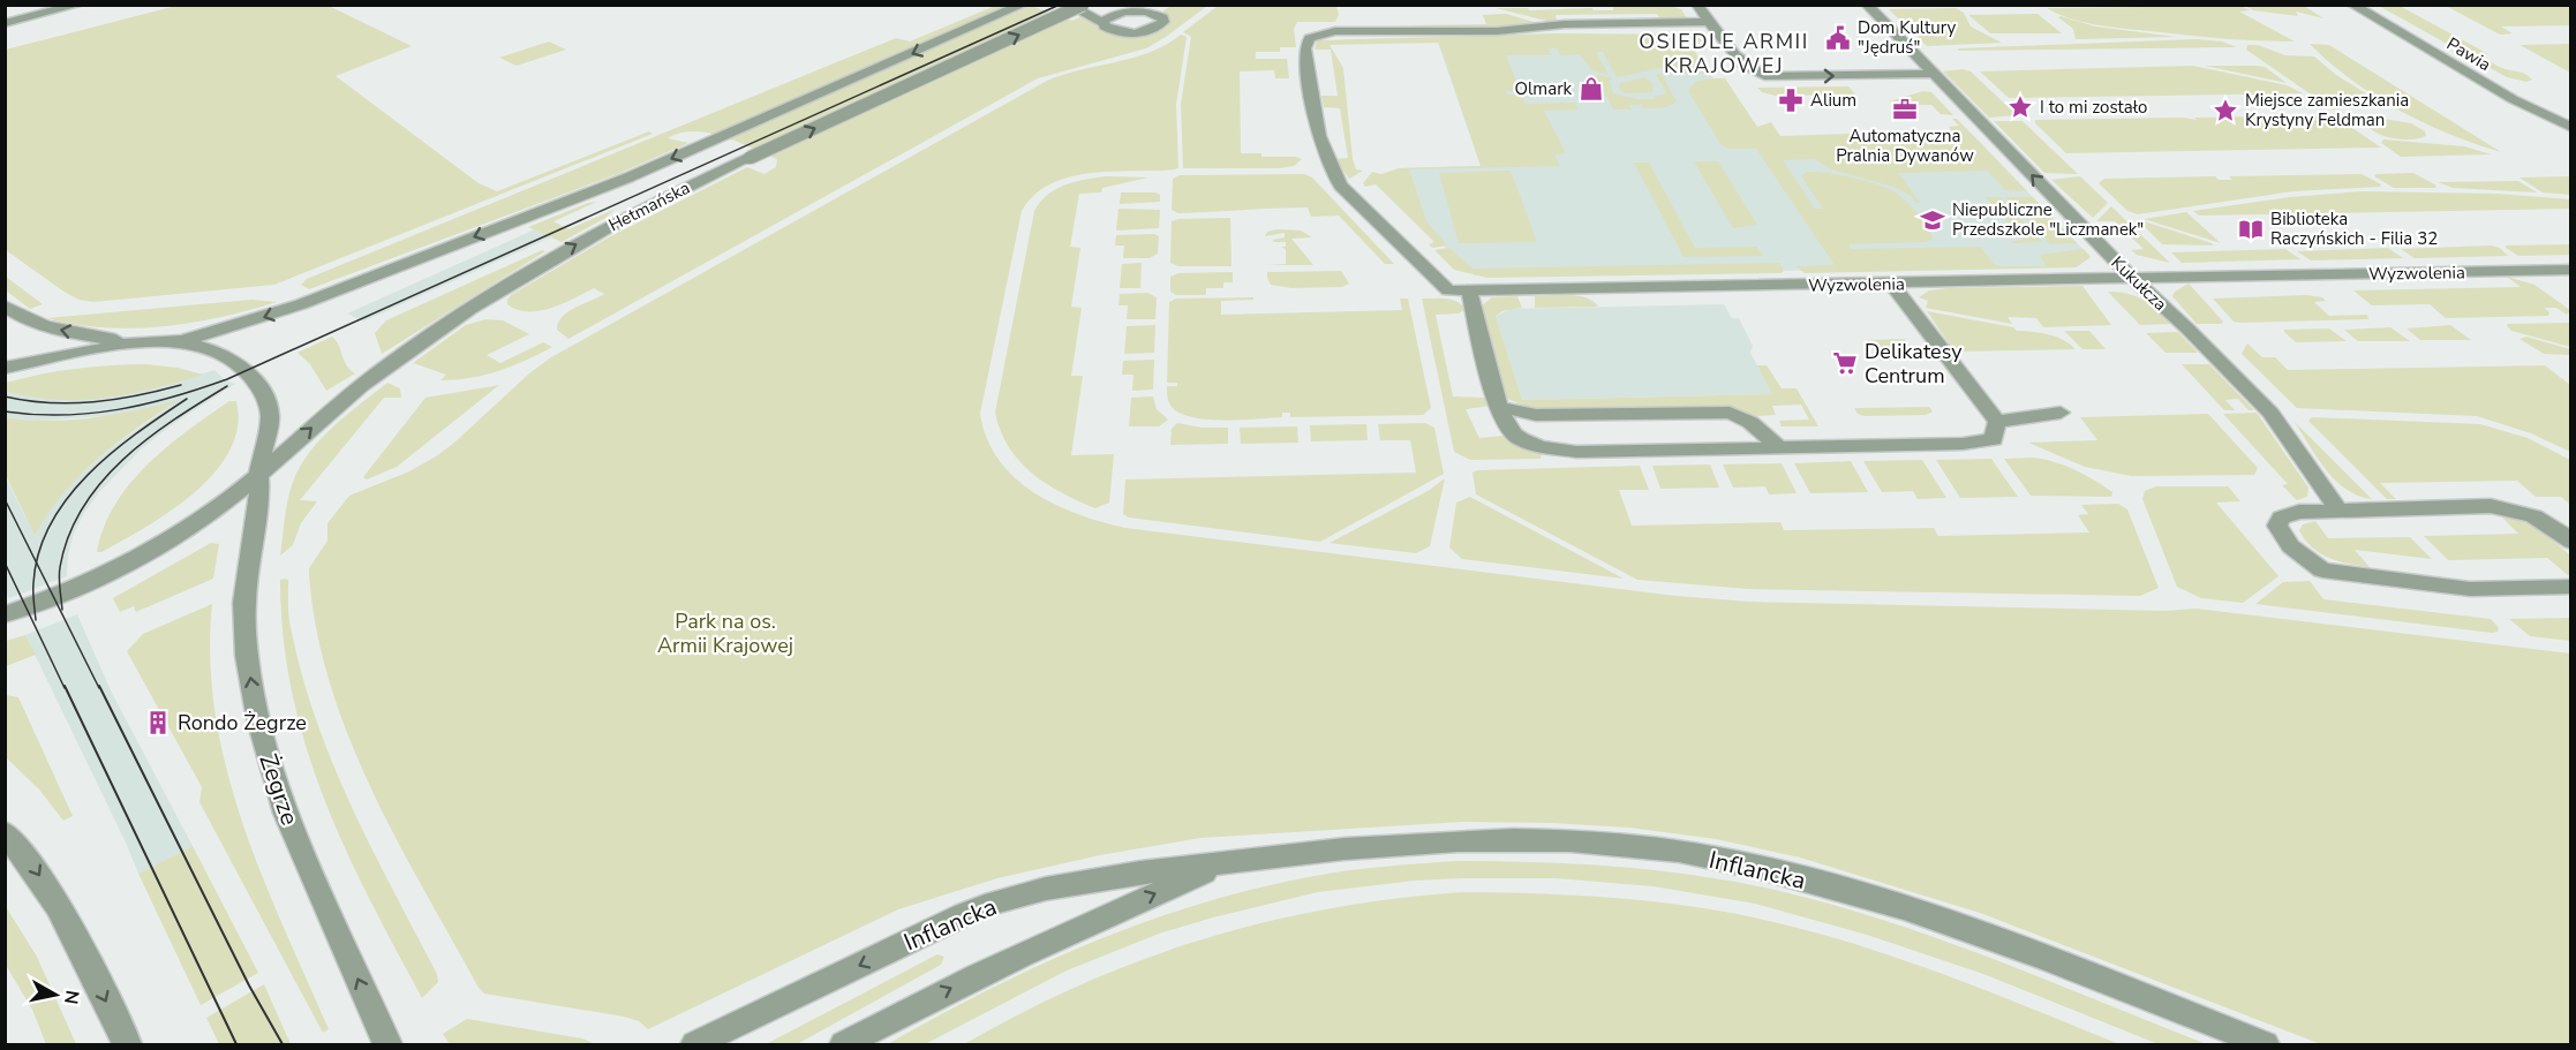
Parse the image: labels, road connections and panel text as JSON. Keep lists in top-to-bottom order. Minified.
{"streets":{"street":["Pawia","Hetmańska","Wyzwolenia","Kukułcza","Żegrze","Inflancka"]},"crossings":[["Hetmańska","Żegrze"],["Wyzwolenia","Kukułcza"]],"one_way":["Kukułcza","Żegrze"],"districts":["OSIEDLE ARMII KRAJOWEJ"],"parks":["Park na os. Armii Krajowej"],"places":{"public building":["Dom Kultury \"Jędruś\""],"shop":["Olmark"],"pharmacy":["Alium"],"place":["I to mi zostało","Miejsce zamieszkania Krystyny Feldman"],"office":["Automatyczna Pralnia Dywanów"],"school or university":["Niepubliczne Przedszkole \"Liczmanek\""],"library":["Biblioteka Raczyńskich - Filia 32"],"supermarket":["Delikatesy Centrum"],"building":["Rondo Żegrze"]},"north":"right"}
